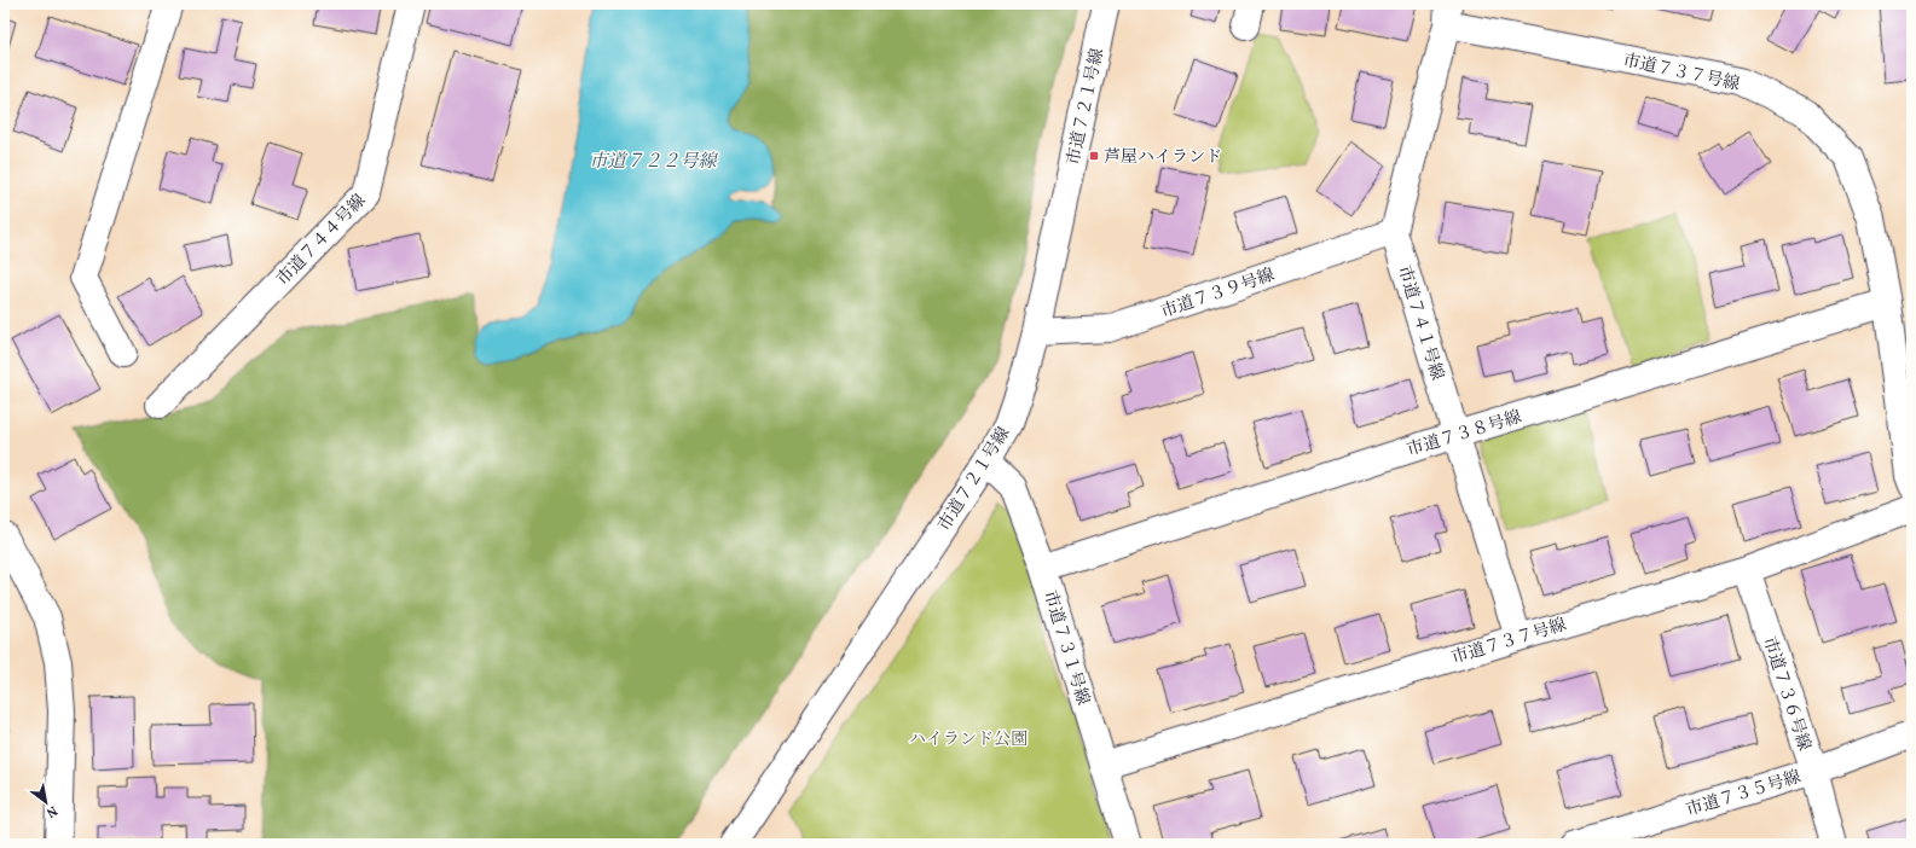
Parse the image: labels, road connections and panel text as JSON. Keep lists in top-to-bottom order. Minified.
{"streets":{"street":["市道７３７号線","市道７２１号線","市道７４４号線","市道７３９号線","市道７４１号線","市道７３８号線","市道７３１号線","市道７３６号線","市道７３５号線"]},"crossings":[["市道７３７号線","市道７４１号線"],["市道７３７号線","市道７３８号線"],["市道７３７号線","市道７３１号線"],["市道７３７号線","市道７３６号線"],["市道７２１号線","市道７３９号線"],["市道７２１号線","市道７３１号線"],["市道７３９号線","市道７４１号線"],["市道７４１号線","市道７３８号線"],["市道７３８号線","市道７３１号線"],["市道７３６号線","市道７３５号線"]],"water":["市道７２２号線"],"parks":["ハイランド公園"],"places":{"transit":["芦屋ハイランド"]},"north":"bottom right"}
